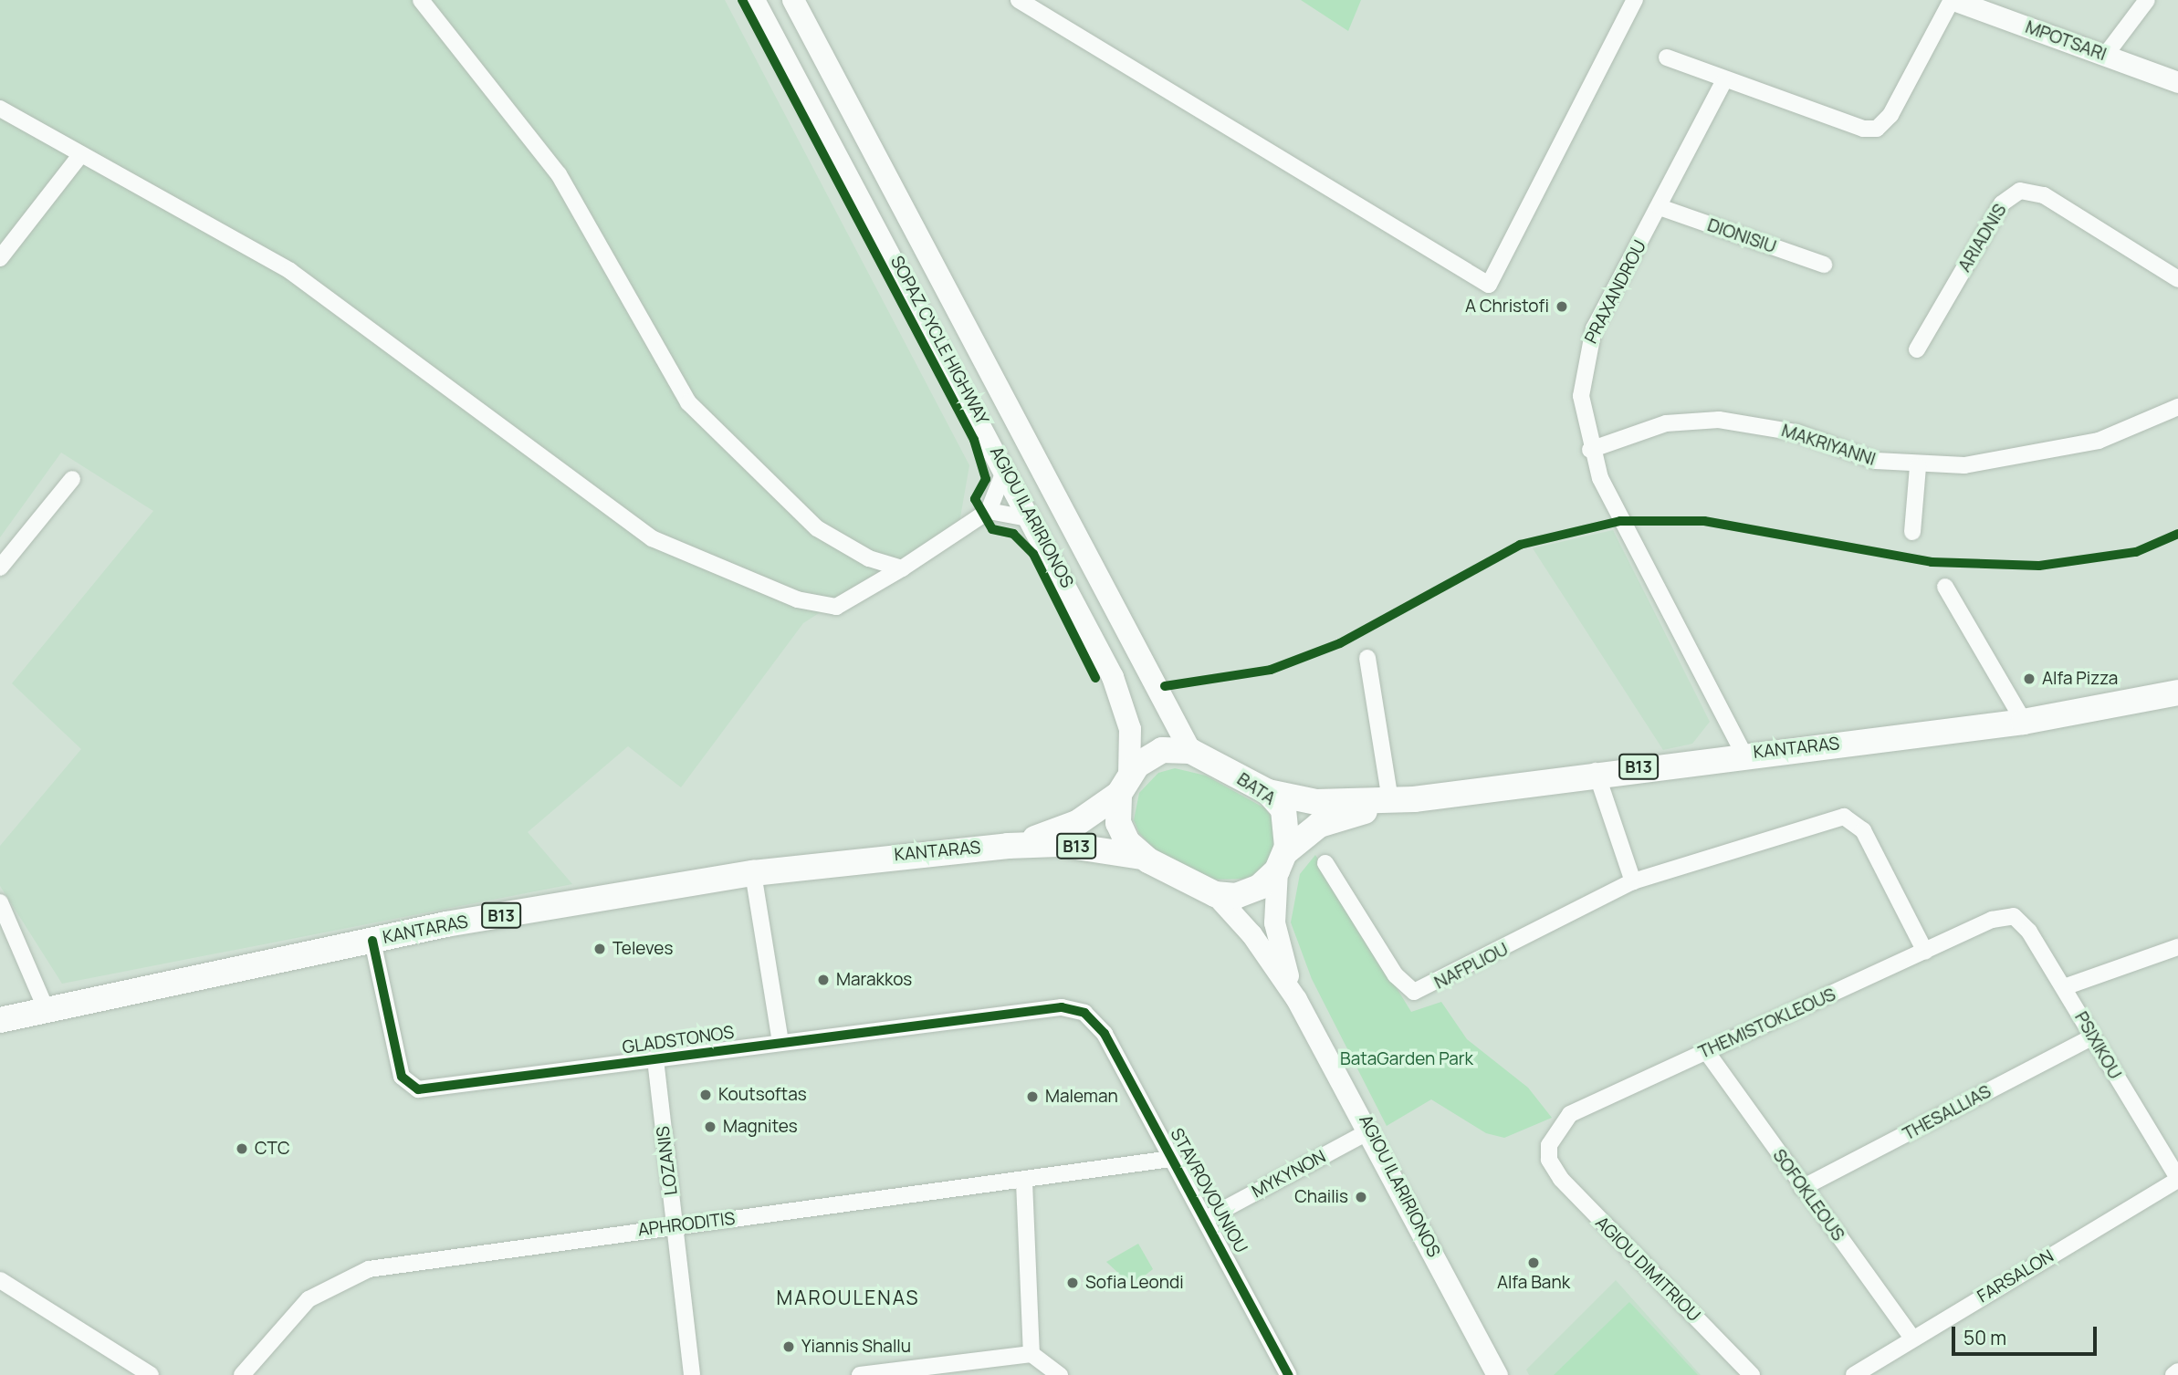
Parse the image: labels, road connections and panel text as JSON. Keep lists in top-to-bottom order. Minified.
{"streets":{"main road":["AGIOU ILARIRIONOS","KANTARAS","B13","BATA"],"street":["MPOTSARI","DIONISIU","ARIADNIS","PRAXANDROU","MAKRIYANNI","NAFPLIOU","THEMISTOKLEOUS","GLADSTONOS","PSIXIKOU","THESALLIAS","LOZANIS","MYKYNON","STAVROVOUNIOU","SOFOKLEOUS","APHRODITIS","AGIOU DIMITRIOU","FARSALON"],"cycle path":["SOPAZ CYCLE HIGHWAY"]},"crossings":[["DIONISIU","PRAXANDROU"],["PRAXANDROU","MAKRIYANNI"],["PRAXANDROU","KANTARAS"],["AGIOU ILARIRIONOS","KANTARAS"],["AGIOU ILARIRIONOS","B13"],["AGIOU ILARIRIONOS","BATA"],["AGIOU ILARIRIONOS","MYKYNON"],["KANTARAS","B13"],["KANTARAS","BATA"],["KANTARAS","GLADSTONOS"],["B13","BATA"],["NAFPLIOU","THEMISTOKLEOUS"],["THEMISTOKLEOUS","PSIXIKOU"],["THEMISTOKLEOUS","SOFOKLEOUS"],["THEMISTOKLEOUS","AGIOU DIMITRIOU"],["GLADSTONOS","LOZANIS"],["GLADSTONOS","STAVROVOUNIOU"],["PSIXIKOU","THESALLIAS"],["PSIXIKOU","FARSALON"],["THESALLIAS","SOFOKLEOUS"],["LOZANIS","APHRODITIS"],["MYKYNON","STAVROVOUNIOU"],["STAVROVOUNIOU","APHRODITIS"],["SOFOKLEOUS","FARSALON"]],"districts":["MAROULENAS"],"parks":["BataGarden Park"],"places":["A Christofi","Alfa Pizza","Televes","Marakkos","Koutsoftas","Maleman","Magnites","CTC","Chailis","Alfa Bank","Sofia Leondi","Yiannis Shallu"],"scale_bar":"50 m"}
